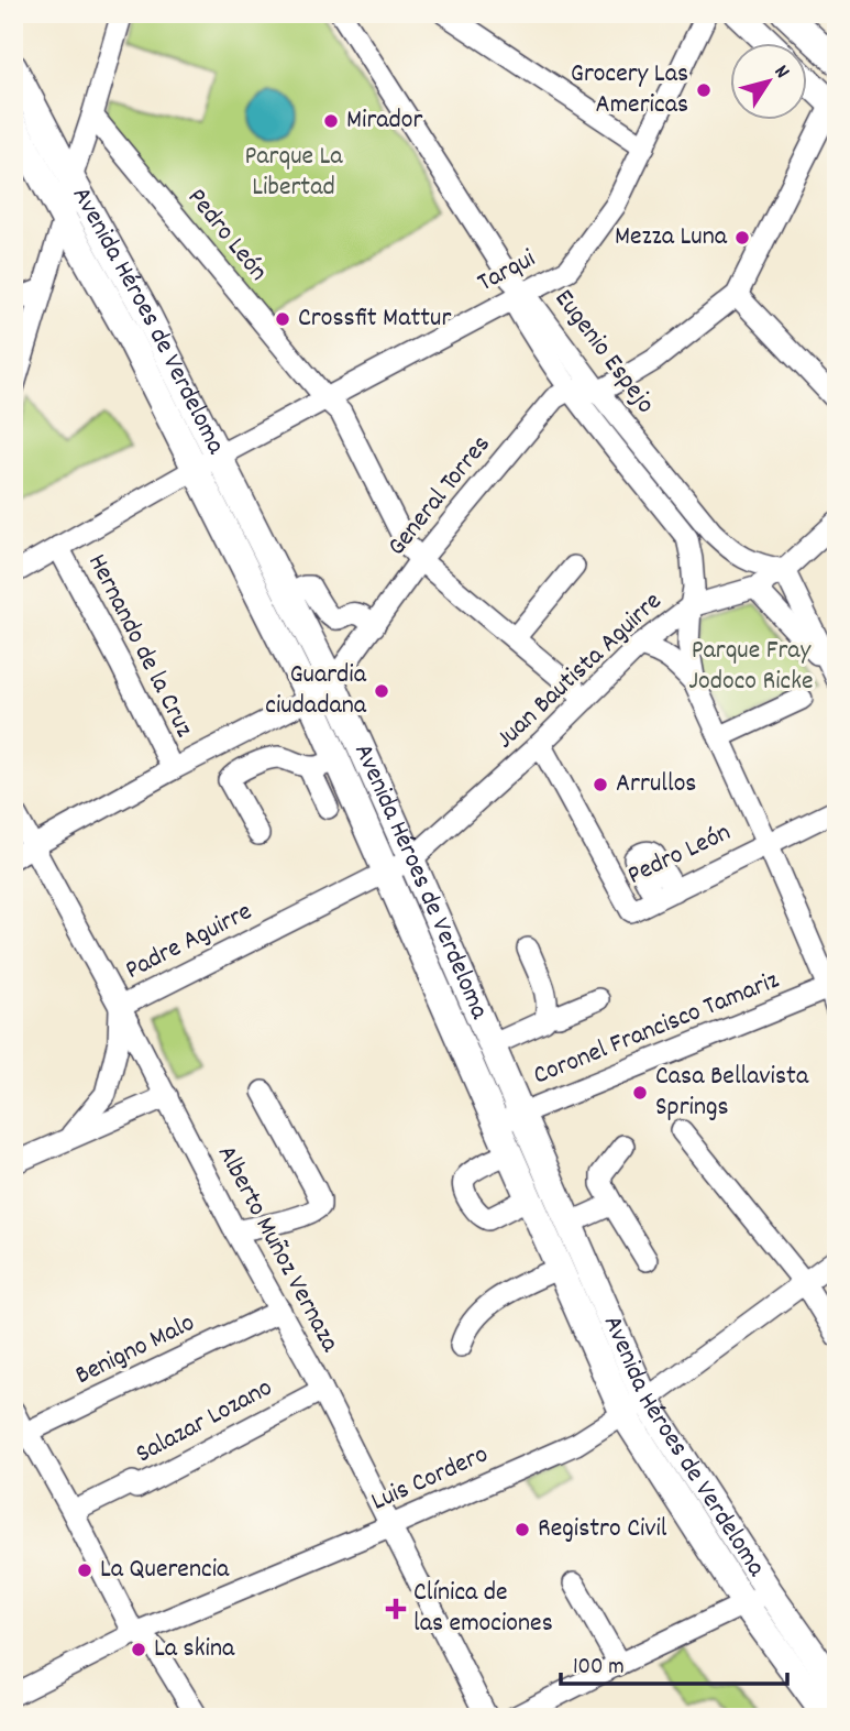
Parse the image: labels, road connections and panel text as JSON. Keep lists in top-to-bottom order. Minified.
{"streets":{"main road":["Avenida Héroes de Verdeloma"],"street":["Pedro León","Tarqui","Eugenio Espejo","General Torres","Hernando de la Cruz","Juan Bautista Aguirre","Padre Aguirre","Coronel Francisco Tamariz","Alberto Muñoz Vernaza","Benigno Malo","Salazar Lozano","Luis Cordero"]},"crossings":[["Pedro León","Tarqui"],["Pedro León","Eugenio Espejo"],["Pedro León","General Torres"],["Pedro León","Juan Bautista Aguirre"],["Tarqui","Avenida Héroes de Verdeloma"],["Tarqui","Eugenio Espejo"],["Tarqui","Hernando de la Cruz"],["Avenida Héroes de Verdeloma","General Torres"],["Avenida Héroes de Verdeloma","Juan Bautista Aguirre"],["Avenida Héroes de Verdeloma","Padre Aguirre"],["Avenida Héroes de Verdeloma","Coronel Francisco Tamariz"],["Avenida Héroes de Verdeloma","Luis Cordero"],["Eugenio Espejo","General Torres"],["Eugenio Espejo","Juan Bautista Aguirre"],["Eugenio Espejo","Coronel Francisco Tamariz"],["General Torres","Hernando de la Cruz"],["General Torres","Alberto Muñoz Vernaza"],["Juan Bautista Aguirre","Padre Aguirre"],["Padre Aguirre","Alberto Muñoz Vernaza"],["Alberto Muñoz Vernaza","Benigno Malo"],["Alberto Muñoz Vernaza","Salazar Lozano"],["Alberto Muñoz Vernaza","Luis Cordero"]],"parks":["Parque La Libertad","Parque Fray Jodoco Ricke"],"places":{"other":["Grocery Las Americas","Mirador","Mezza Luna","Crossfit Mattur","Guardia ciudadana","Arrullos","Casa Bellavista Springs","Registro Civil","La Querencia","La skina"],"health":["Clínica de las emociones"]},"scale_bar":"100 m","north":"top right"}
